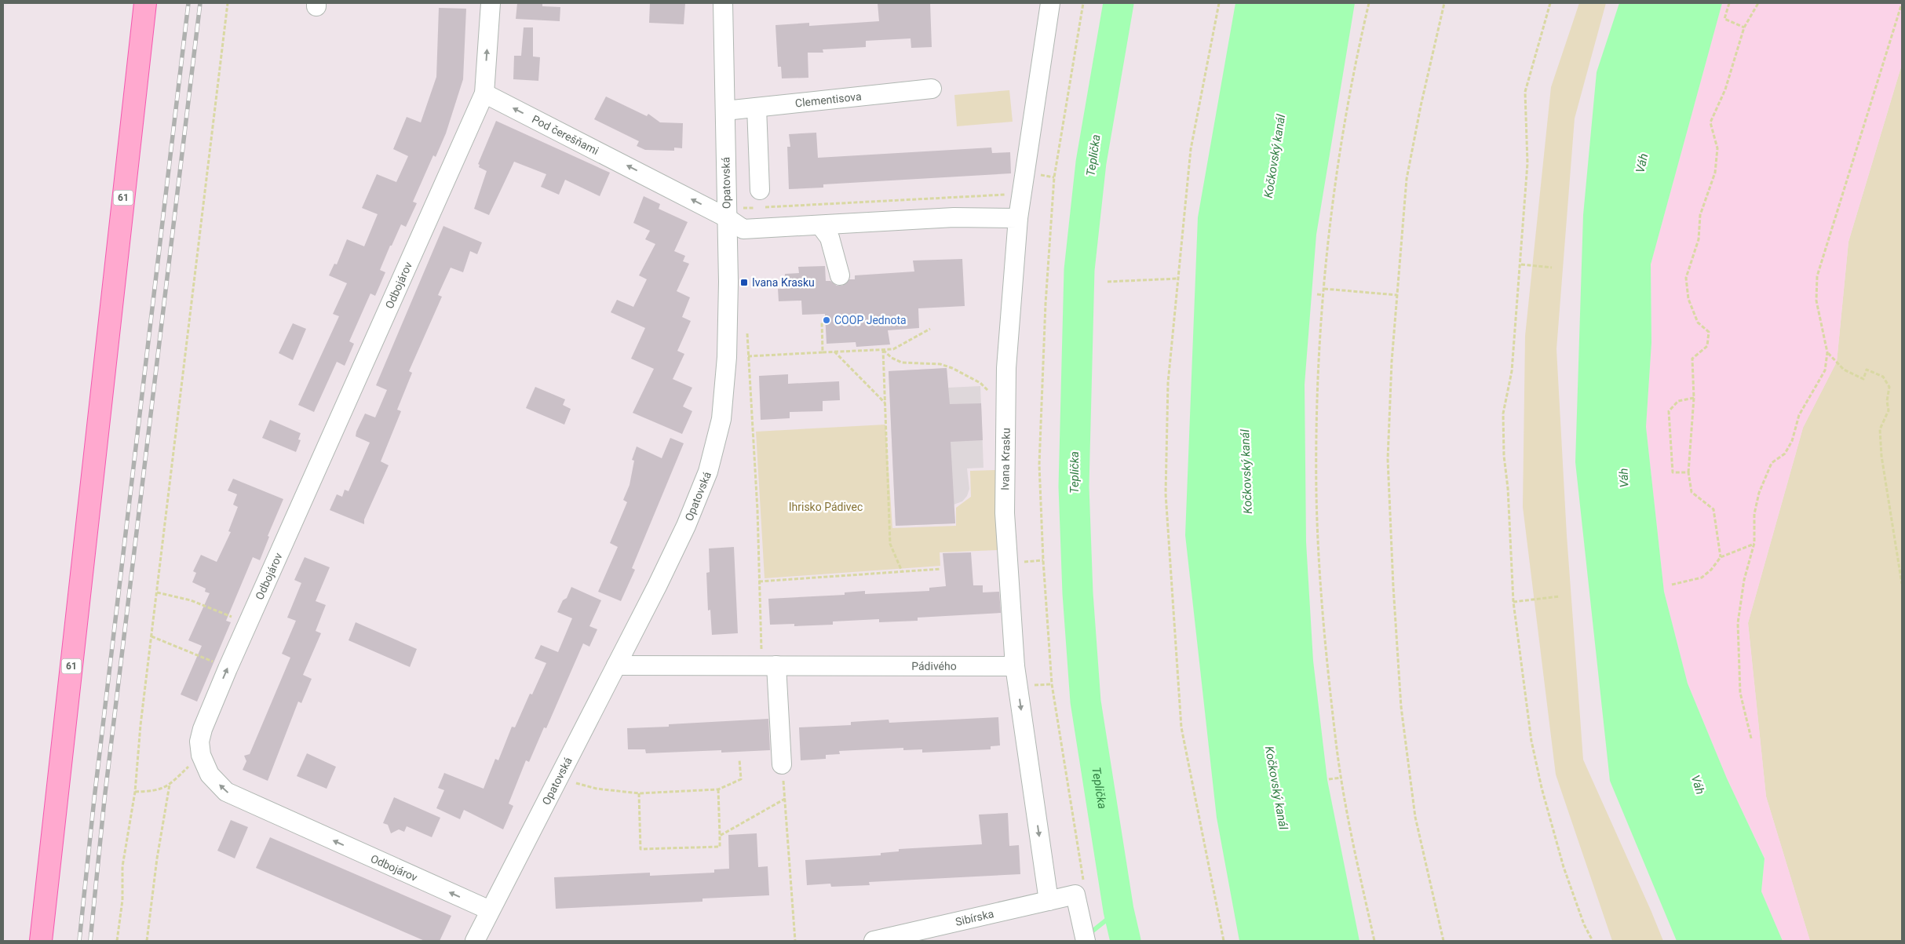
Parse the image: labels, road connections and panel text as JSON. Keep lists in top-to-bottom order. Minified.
{"streets":{"main road":["61"],"street":["Clementisova","Pod čerešňami","Opatovská","Odbojárov","Ivana Krasku","Pádivého","Sibírska"]},"crossings":[["Clementisova","Opatovská"],["Pod čerešňami","Opatovská"],["Pod čerešňami","Odbojárov"],["Opatovská","Odbojárov"],["Opatovská","Pádivého"],["Ivana Krasku","Pádivého"]],"one_way":["Pod čerešňami"],"water":["Teplička","Kočkovský kanál","Váh"],"parks":["Ihrisko Pádivec"],"places":{"transit":["Ivana Krasku"],"other":["COOP Jednota"]}}
